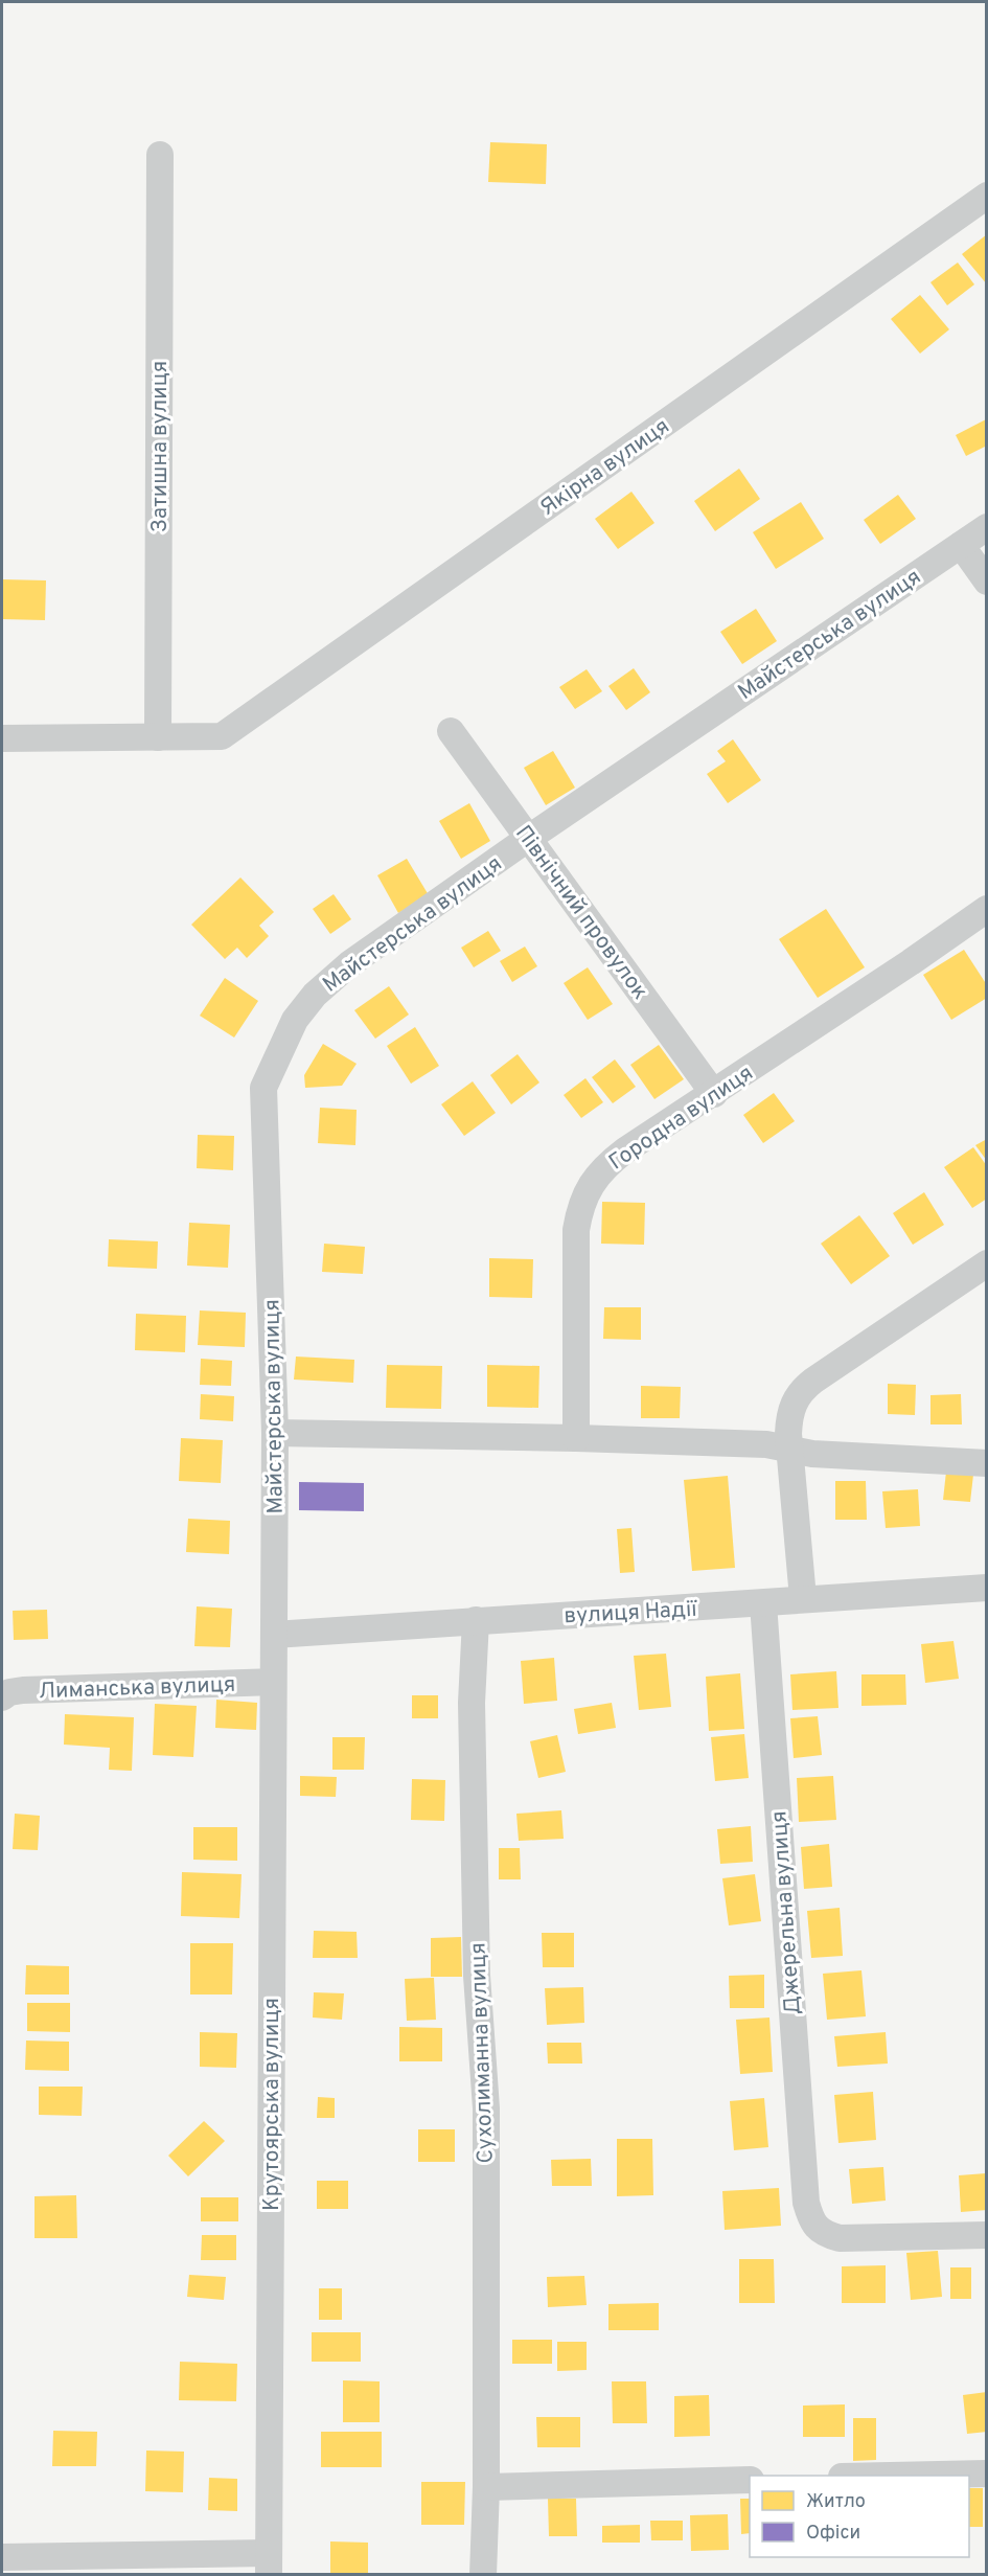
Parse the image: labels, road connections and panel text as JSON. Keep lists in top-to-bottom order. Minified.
{"streets":{"street":["Затишна вулиця","Якірна вулиця","Майстерська вулиця","Північний провулок","Городна вулиця","вулиця Надії","Лиманська вулиця","Джерельна вулиця","Сухолиманна вулиця","Крутоярська вулиця"]},"crossings":[["Затишна вулиця","Якірна вулиця"],["Майстерська вулиця","Північний провулок"],["Майстерська вулиця","вулиця Надії"],["Майстерська вулиця","Крутоярська вулиця"],["Північний провулок","Городна вулиця"],["вулиця Надії","Джерельна вулиця"],["вулиця Надії","Сухолиманна вулиця"],["вулиця Надії","Крутоярська вулиця"],["Лиманська вулиця","Крутоярська вулиця"]],"legend":["Житло","Офіси"]}
